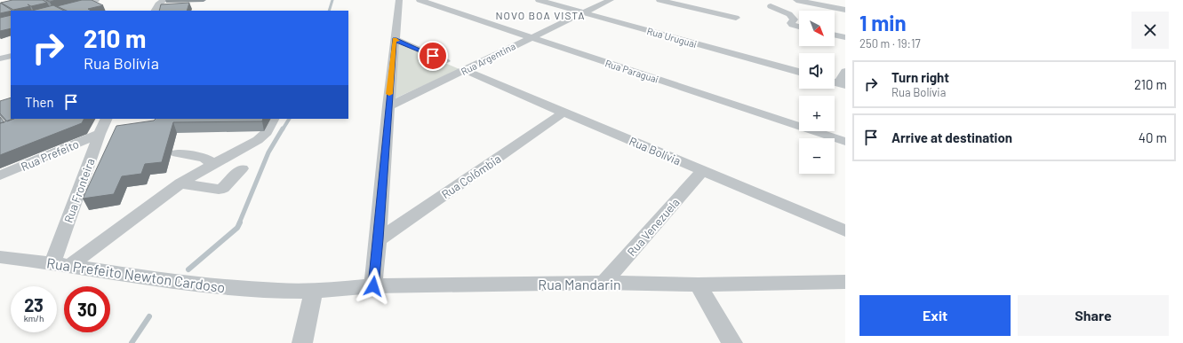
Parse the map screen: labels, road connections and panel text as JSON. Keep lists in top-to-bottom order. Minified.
{"streets":{"street":["Rua Uruguai","Rua Argentina","Rua Paraguai","Rua Bolívia","Rua Prefeito","Rua Colômbia","Rua Fronteira","Rua Venezuela","Rua Prefeito Newton Cardoso","Rua Mandarin"]},"crossings":[["Rua Argentina","Rua Paraguai"],["Rua Argentina","Rua Bolívia"],["Rua Bolívia","Rua Colômbia"],["Rua Bolívia","Rua Venezuela"],["Rua Prefeito","Rua Fronteira"],["Rua Fronteira","Rua Prefeito Newton Cardoso"],["Rua Venezuela","Rua Mandarin"],["Rua Prefeito Newton Cardoso","Rua Mandarin"]],"districts":["NOVO BOA VISTA"],"north":"bottom right","page":{"heading":["1 min","250 m · 19:17"],"map_buttons":["+","−"],"turn":["210 m","Rua Bolívia"],"list":[{"name":"Turn right","note":"Rua Bolívia","value":"210 m"},{"name":"Arrive at destination","value":"40 m"}],"then":"Then","speed":"23 km/h","limit":"30","buttons":["Exit","Share"]}}
